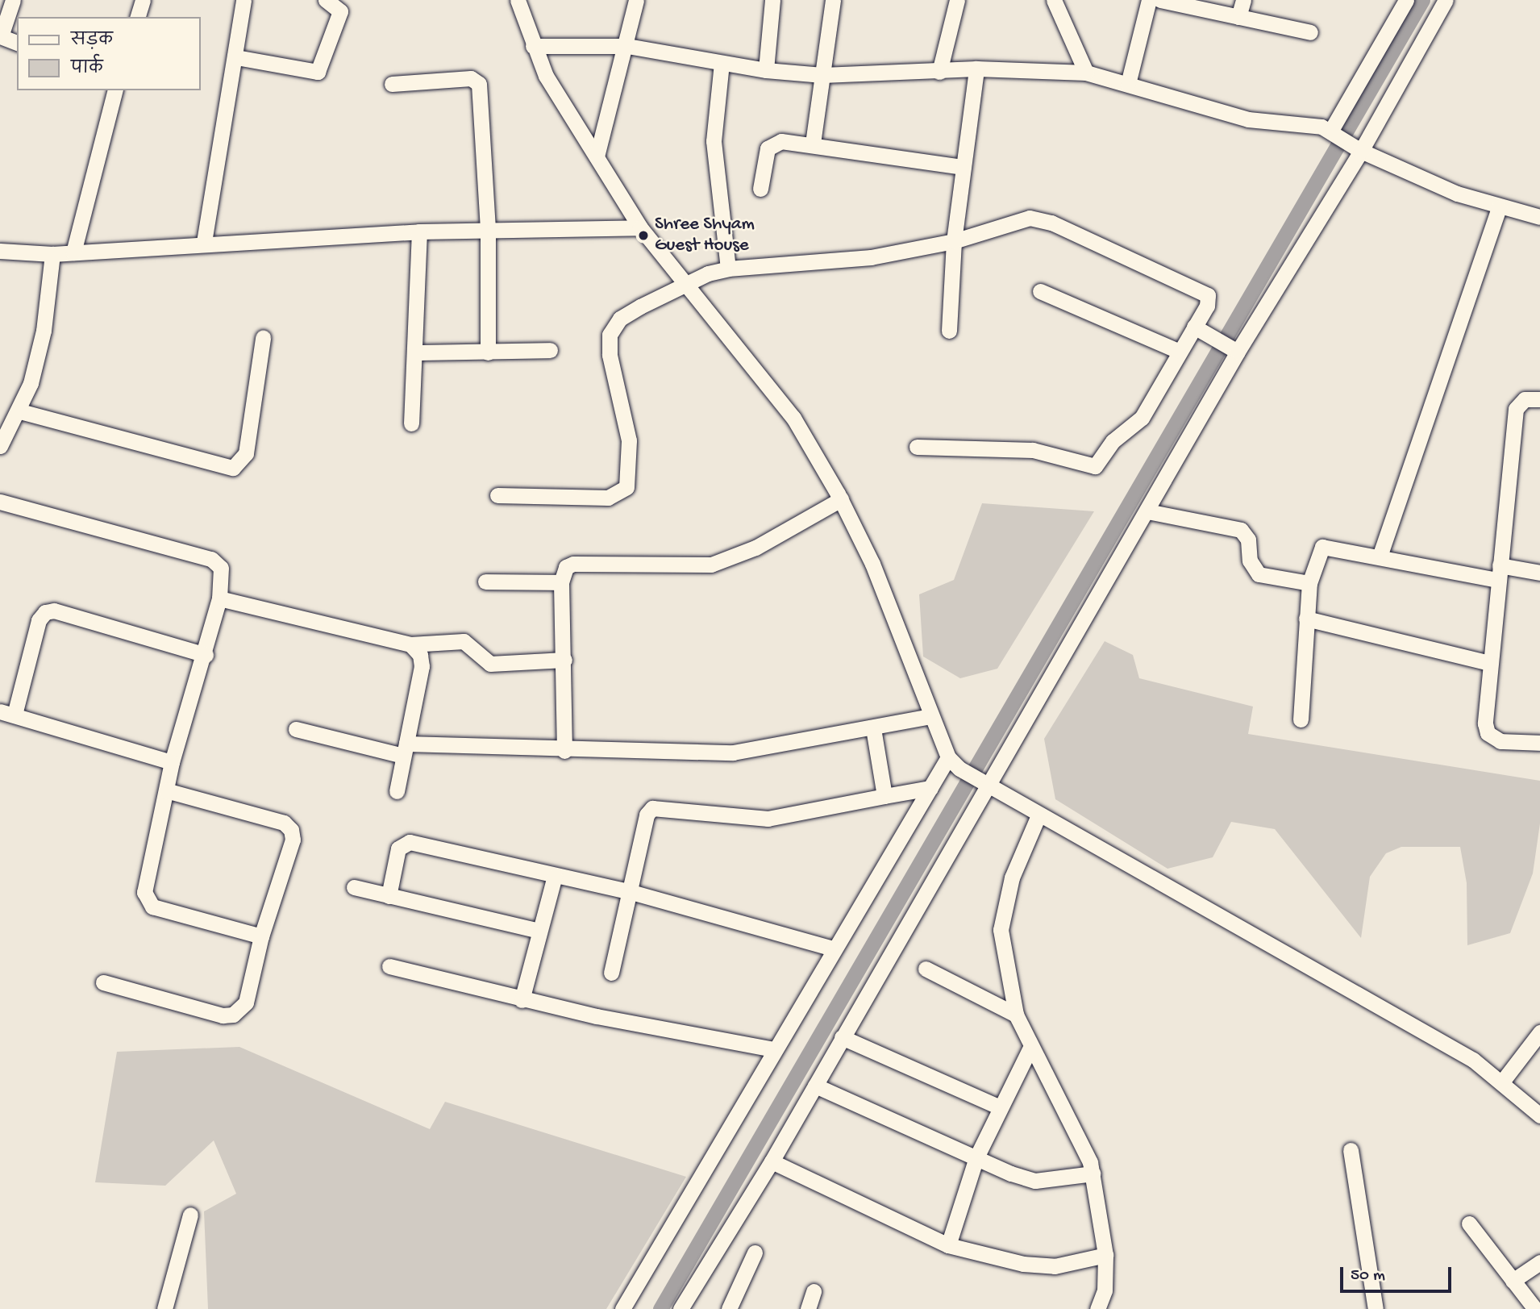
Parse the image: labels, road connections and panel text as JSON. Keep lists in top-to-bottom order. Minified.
{"places":["Shree Shyam Guest House"],"legend":["सड़क","पार्क"],"scale_bar":"50 m"}
